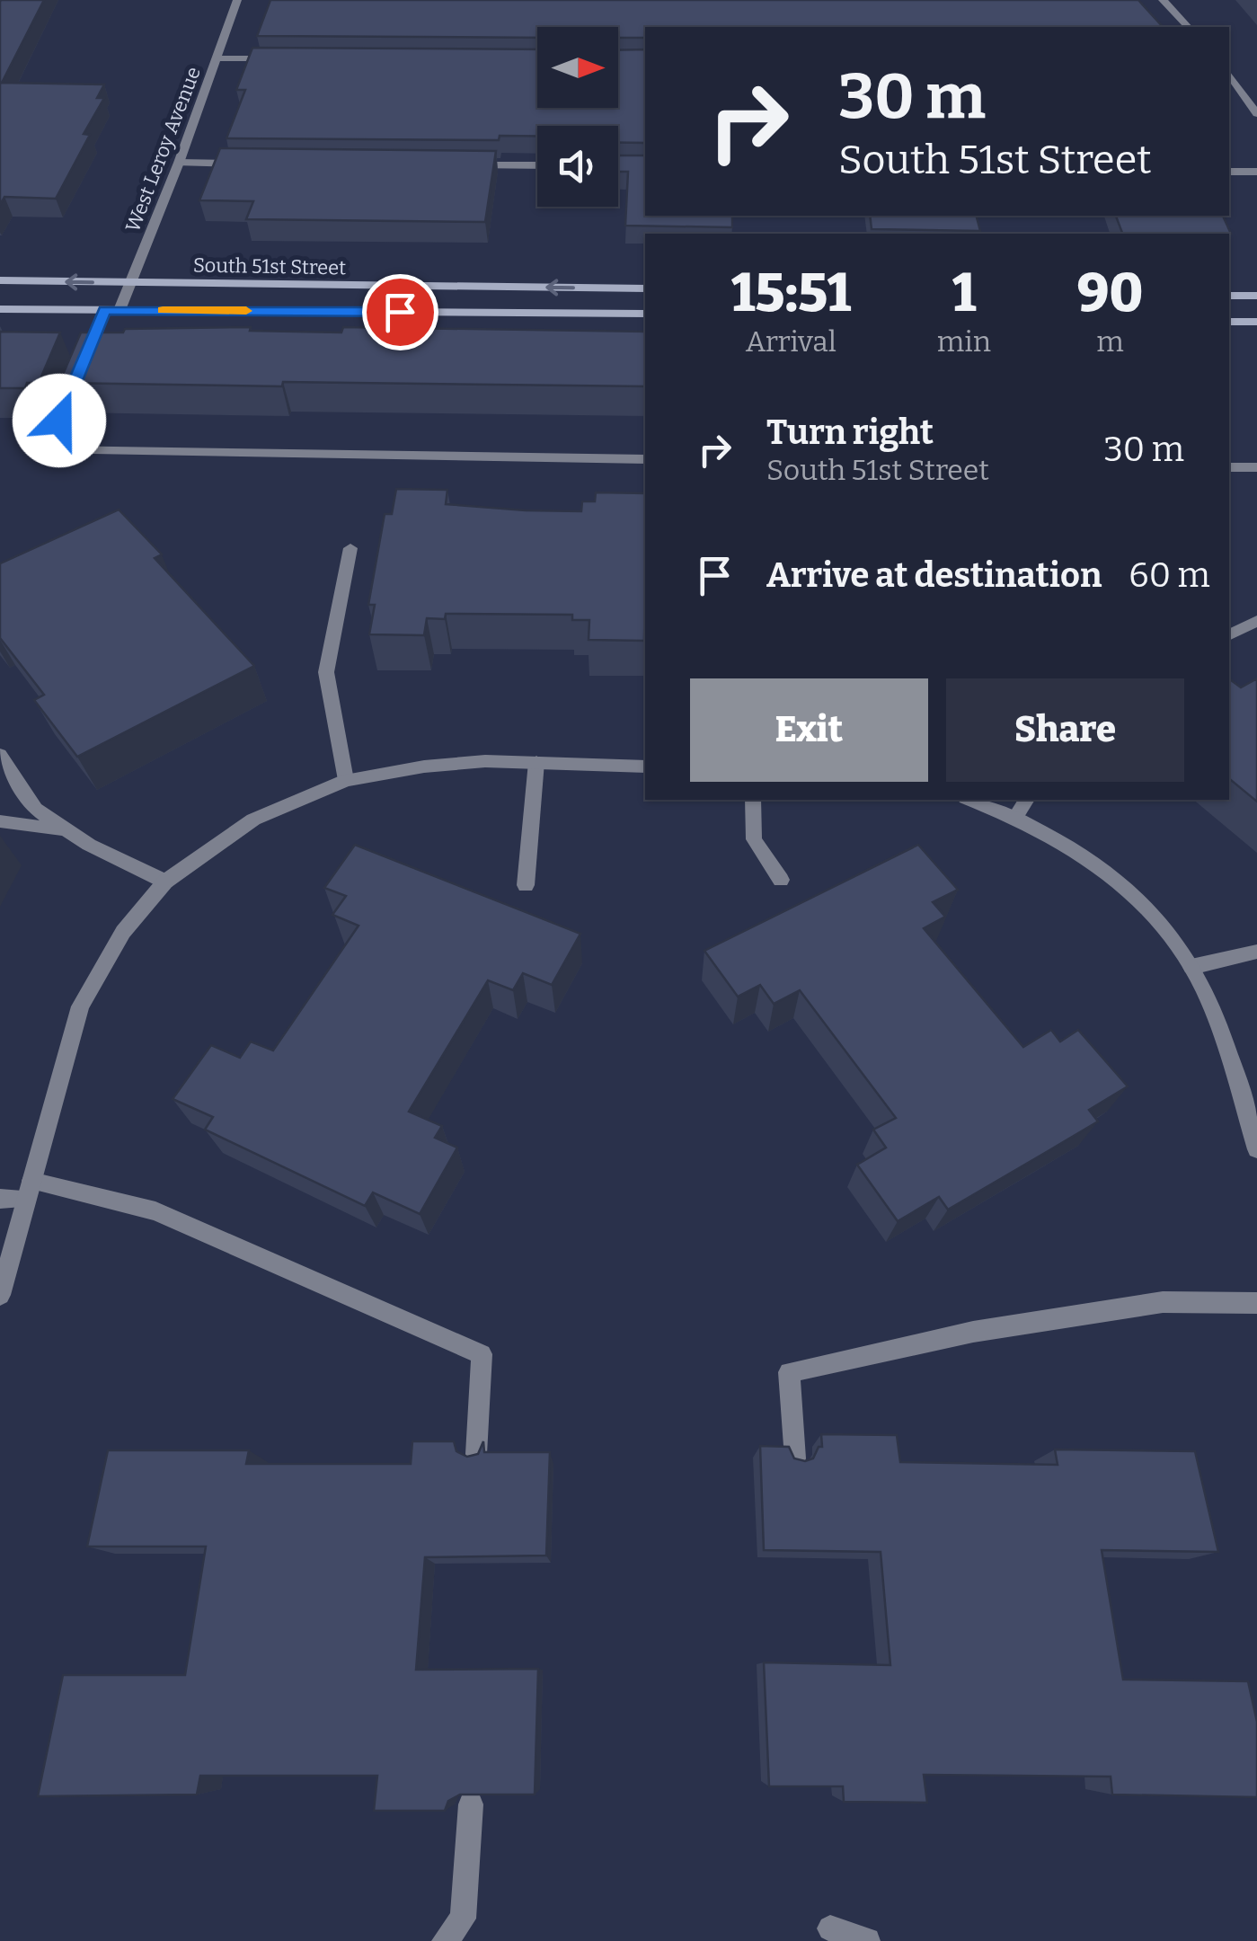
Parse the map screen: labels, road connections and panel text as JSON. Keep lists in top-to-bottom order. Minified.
{"streets":{"street":["West Leroy Avenue","South 51st Street"]},"crossings":[["West Leroy Avenue","South 51st Street"]],"north":"right","page":{"turn":["30 m","South 51st Street"],"eta":["15:51","Arrival","1","min","90","m"],"list":[{"name":"Turn right","note":"South 51st Street","value":"30 m"},{"name":"Arrive at destination","value":"60 m"}],"buttons":["Exit","Share"]}}
